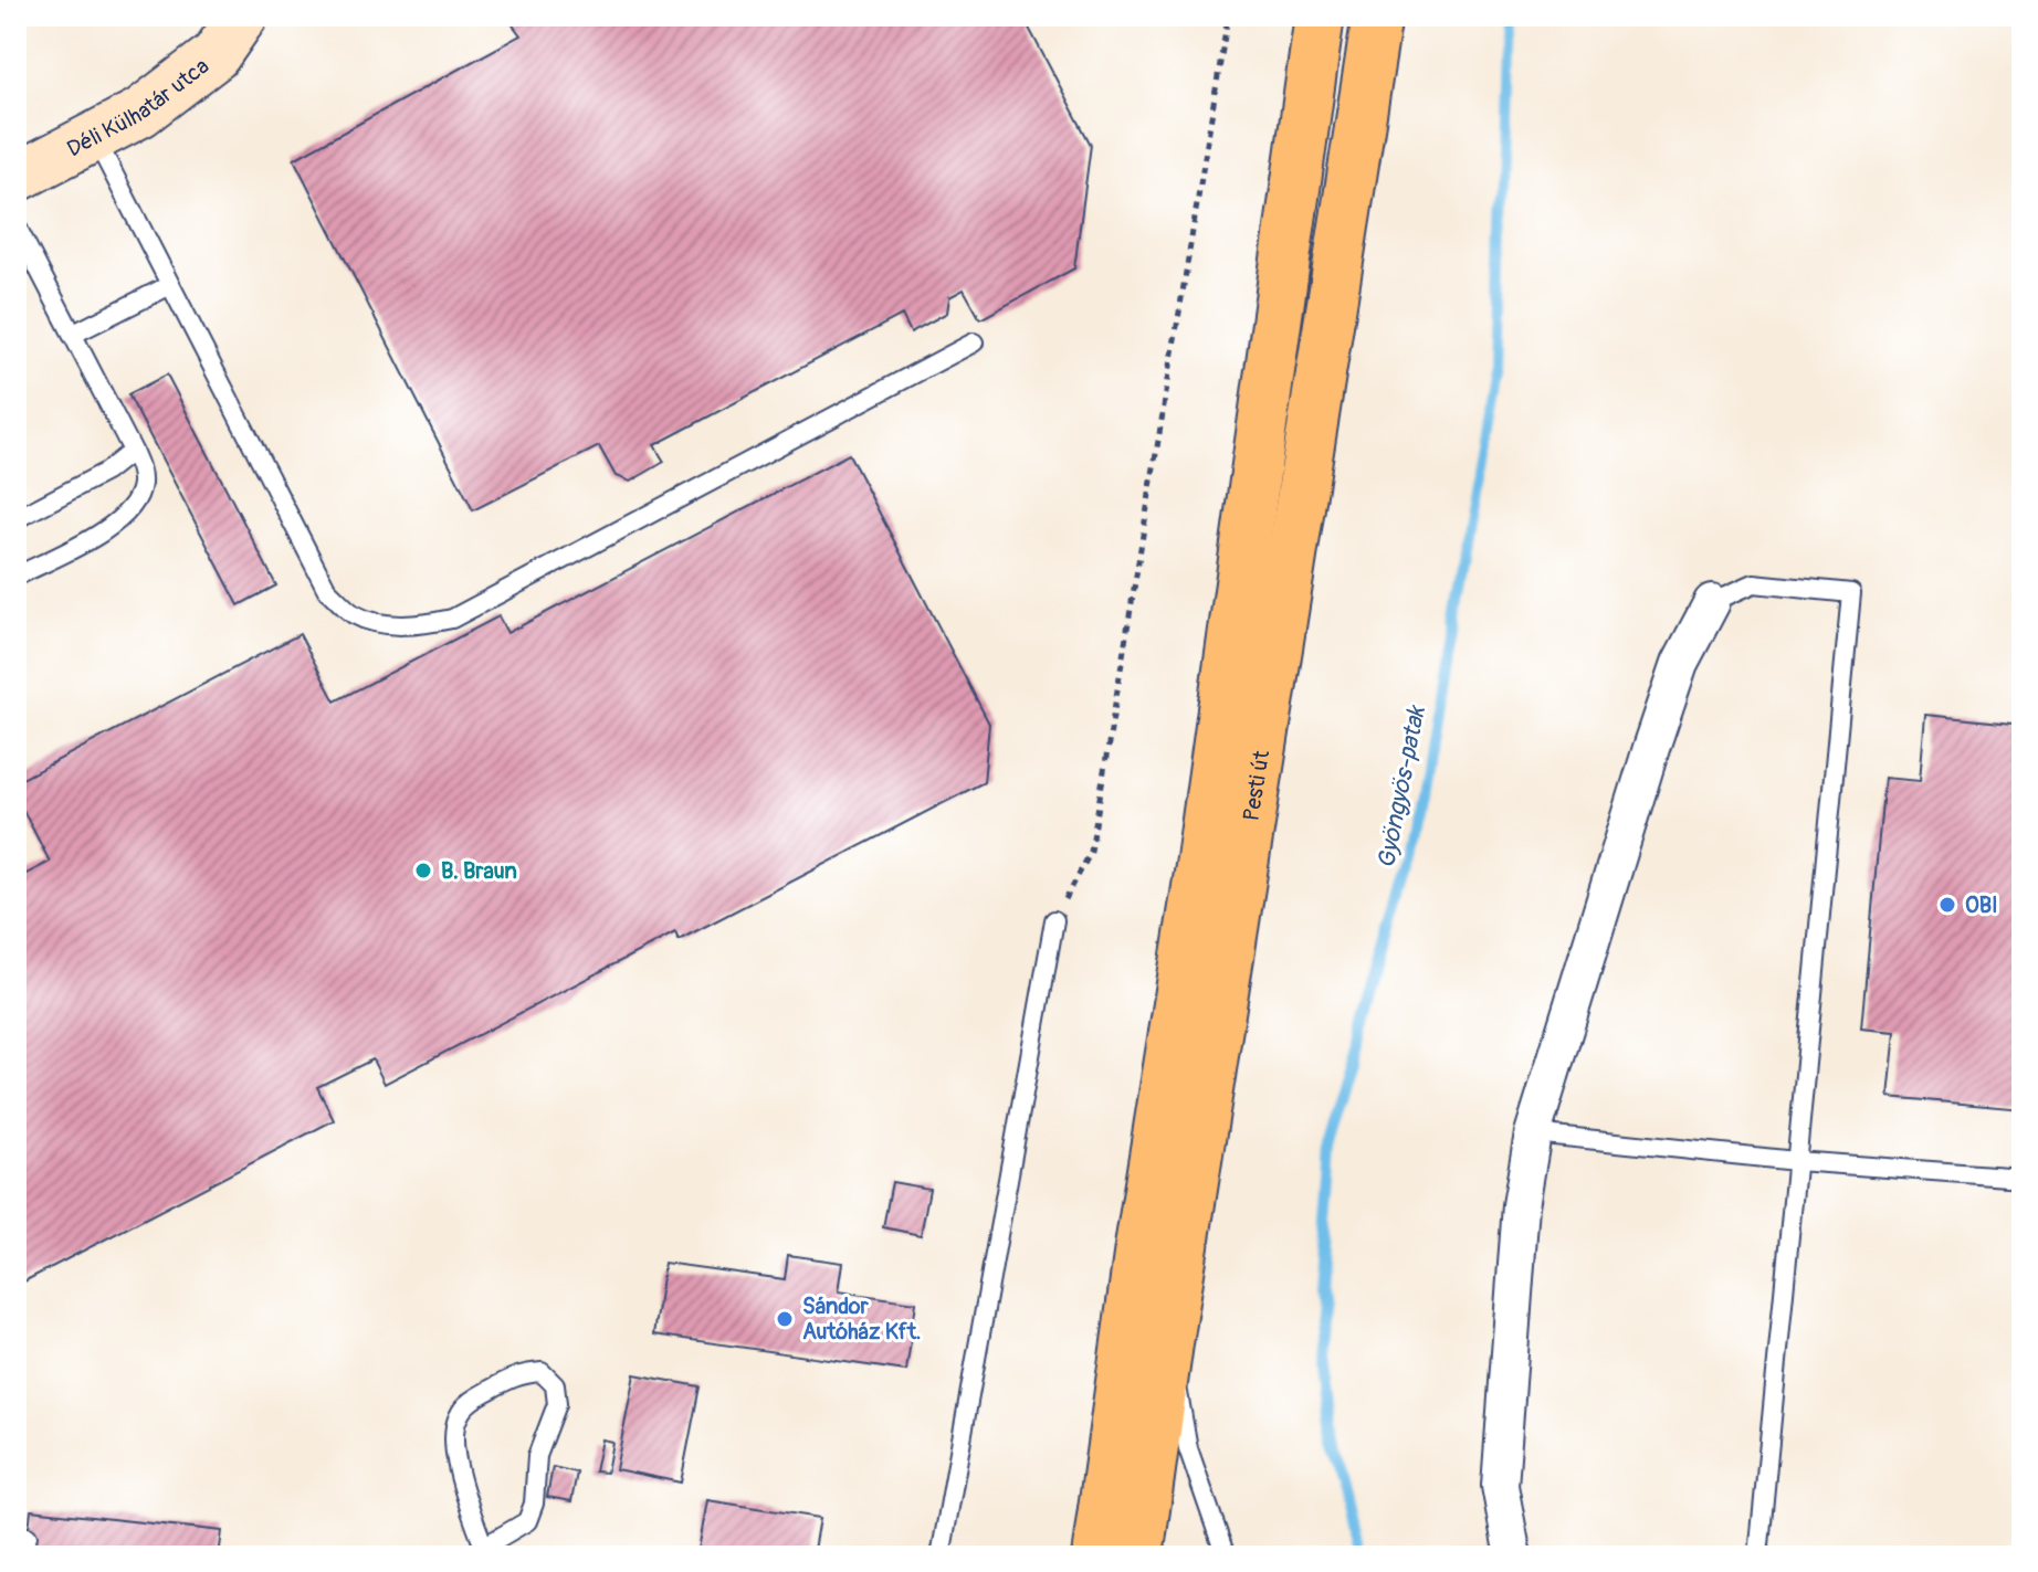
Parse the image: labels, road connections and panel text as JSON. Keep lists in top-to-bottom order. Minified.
{"streets":{"main road":["Pesti út"],"street":["Déli Külhatár utca"]},"water":["Gyöngyös-patak"],"places":["B. Braun","OBI","Sándor Autóház Kft."]}
